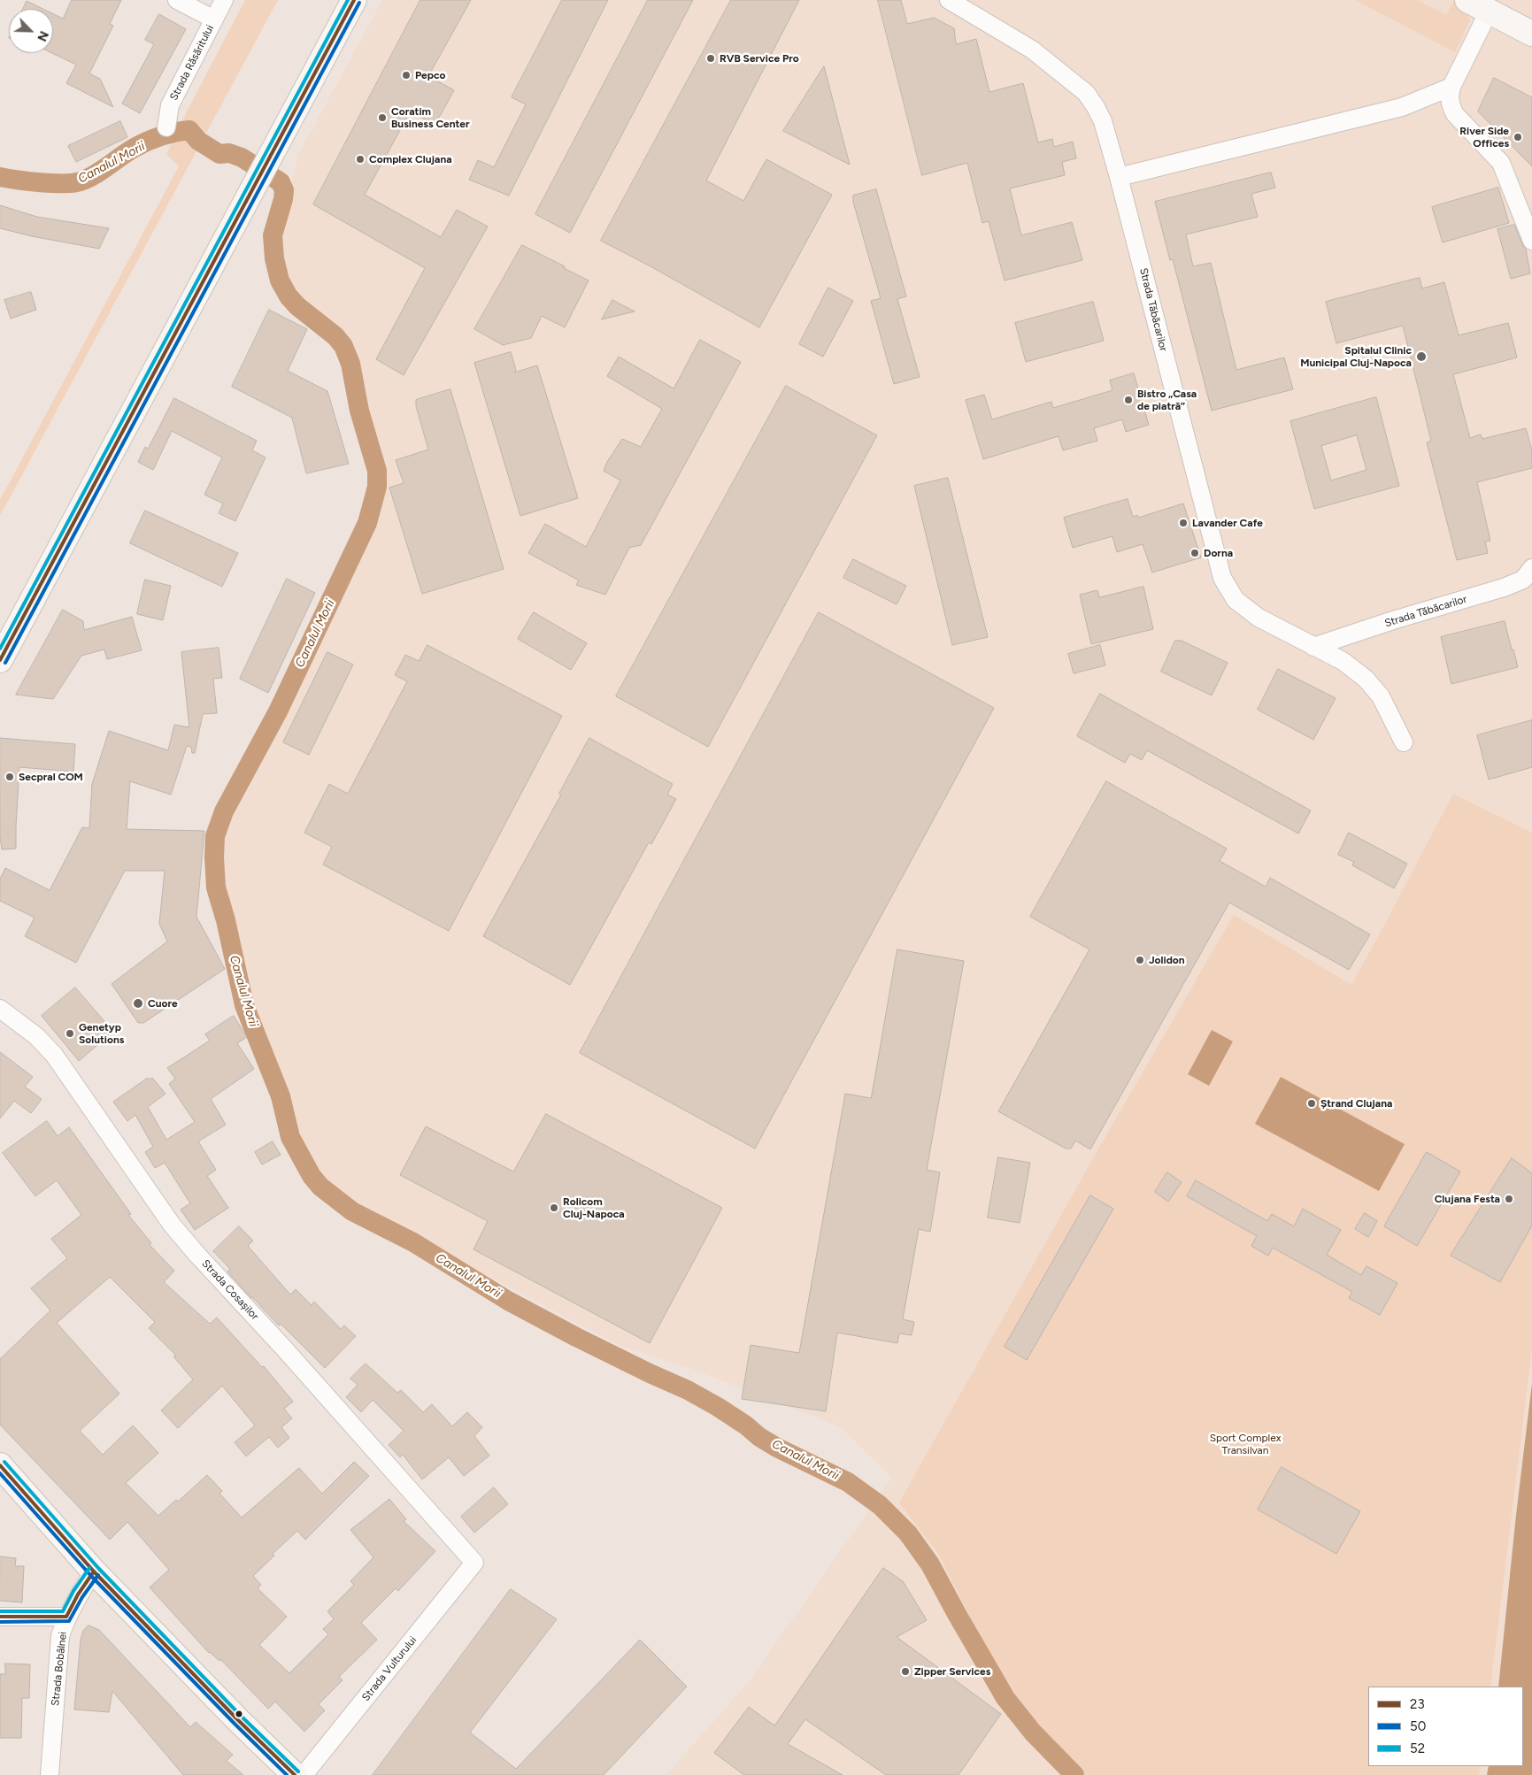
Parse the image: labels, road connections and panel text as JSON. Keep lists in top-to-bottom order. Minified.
{"streets":{"street":["Strada Răsăritului","Strada Tăbăcarilor","Strada Cosașilor","Strada Bobâlnei","Strada Vulturului"]},"crossings":[["Strada Cosașilor","Strada Vulturului"]],"water":["Canalul Morii"],"parks":["Sport Complex Transilvan"],"places":["RVB Service Pro","Pepco","Coratim Business Center","River Side Offices","Complex Clujana","Spitalul Clinic Municipal Cluj-Napoca","Bistro „Casa de piatră”","Lavander Cafe","Dorna","Secpral COM","Jolidon","Cuore","Genetyp Solutions","Ștrand Clujana","Clujana Festa","Rolicom Cluj-Napoca","Zipper Services"],"lines":["transit line 23","transit line 52","transit line 50"],"legend":["23","50","52"],"north":"bottom right"}
